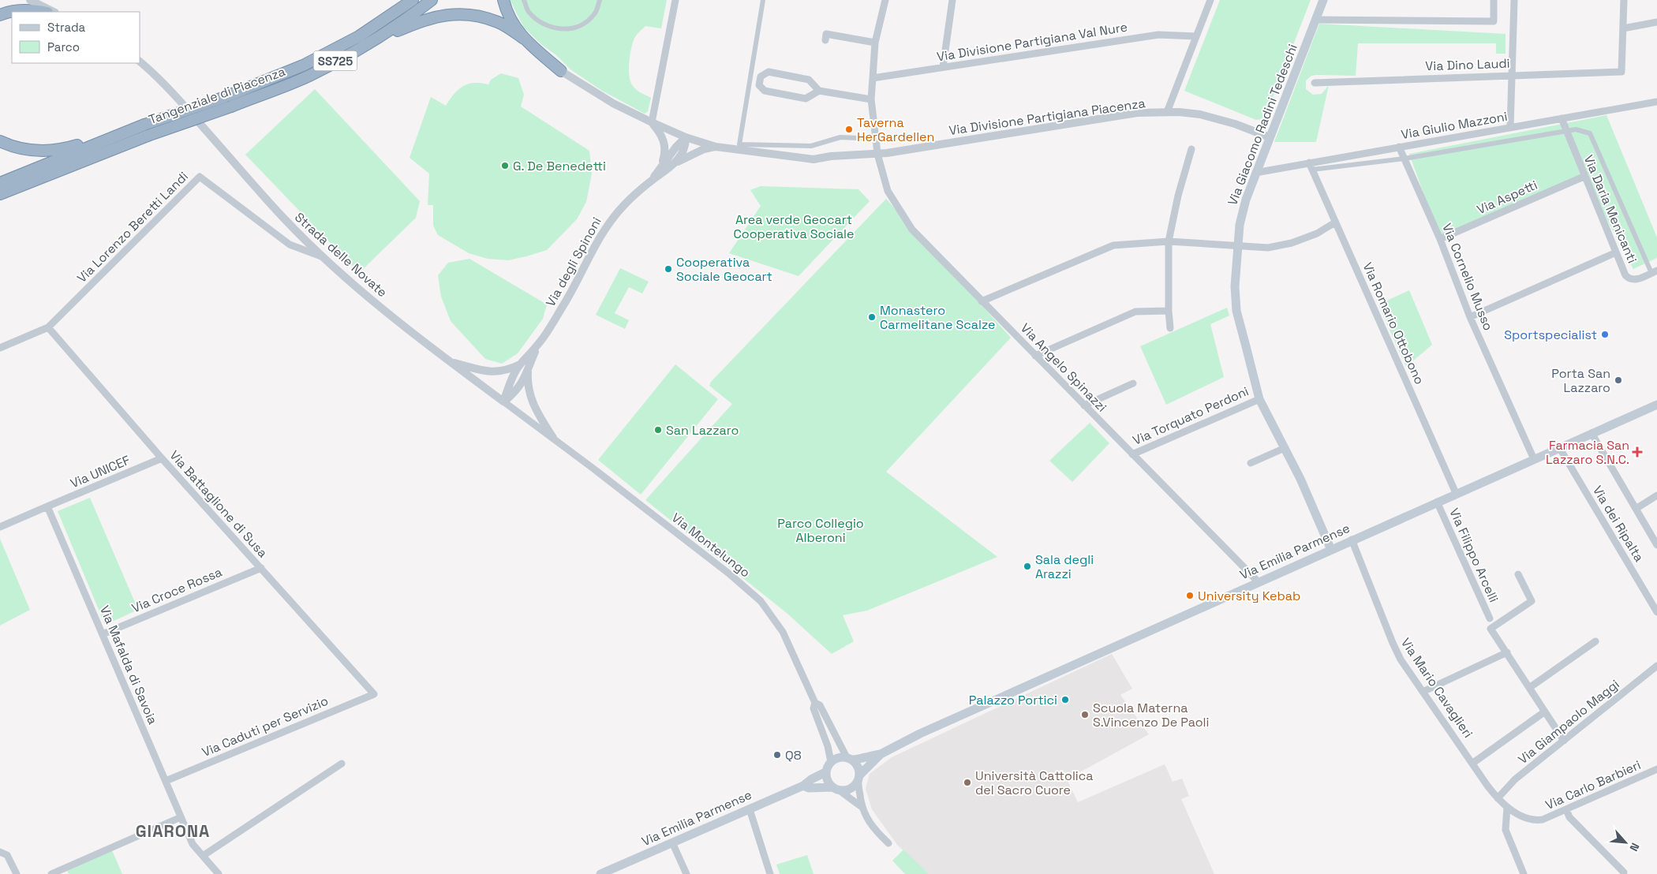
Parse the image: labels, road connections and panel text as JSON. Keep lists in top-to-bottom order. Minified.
{"streets":{"highway":["SS725","Tangenziale di Piacenza"],"main road":["Via Giacomo Radini Tedeschi","Via Emilia Parmense"],"street":["Via Divisione Partigiana Val Nure","Via Dino Laudi","Via Divisione Partigiana Piacenza","Via Giulio Mazzoni","Via Aspetti","Via Daria Menicanti","Via Lorenzo Beretti Landi","Strada delle Novate","Via degli Spinoni","Via Cornelio Musso","Via Romario Ottobono","Via Angelo Spinazzi","Via Torquato Perdoni","Via UNICEF","Via Battaglione di Susa","Via dei Ripalta","Via Montelungo","Via Filippo Arcelli","Via Croce Rossa","Via Mafalda di Savoia","Via Mario Cavaglieri","Via Giampaolo Maggi","Via Caduti per Servizio","Via Carlo Barbieri"]},"crossings":[["Via Divisione Partigiana Val Nure","Via Angelo Spinazzi"],["Via Divisione Partigiana Piacenza","Via Giacomo Radini Tedeschi"],["Via Divisione Partigiana Piacenza","Via degli Spinoni"],["Via Divisione Partigiana Piacenza","Via Angelo Spinazzi"],["Via Giacomo Radini Tedeschi","Via Giulio Mazzoni"],["Via Giacomo Radini Tedeschi","Via Torquato Perdoni"],["Via Giacomo Radini Tedeschi","Via Emilia Parmense"],["Via Giulio Mazzoni","Via Daria Menicanti"],["Via Giulio Mazzoni","Via Cornelio Musso"],["Via Giulio Mazzoni","Via Romario Ottobono"],["Via Aspetti","Via Daria Menicanti"],["Via Aspetti","Via Cornelio Musso"],["Via Lorenzo Beretti Landi","Strada delle Novate"],["Via Lorenzo Beretti Landi","Via Battaglione di Susa"],["Strada delle Novate","Via degli Spinoni"],["Strada delle Novate","Via Montelungo"],["Via Cornelio Musso","Via Emilia Parmense"],["Via Romario Ottobono","Via Emilia Parmense"],["Via Angelo Spinazzi","Via Torquato Perdoni"],["Via Angelo Spinazzi","Via Emilia Parmense"],["Via UNICEF","Via Battaglione di Susa"],["Via UNICEF","Via Mafalda di Savoia"],["Via Battaglione di Susa","Via Croce Rossa"],["Via Battaglione di Susa","Via Caduti per Servizio"],["Via dei Ripalta","Via Emilia Parmense"],["Via Montelungo","Via Emilia Parmense"],["Via Emilia Parmense","Via Filippo Arcelli"],["Via Emilia Parmense","Via Mario Cavaglieri"],["Via Croce Rossa","Via Mafalda di Savoia"],["Via Mafalda di Savoia","Via Caduti per Servizio"],["Via Mario Cavaglieri","Via Giampaolo Maggi"],["Via Mario Cavaglieri","Via Carlo Barbieri"],["Via Giampaolo Maggi","Via Carlo Barbieri"]],"districts":["GIARONA"],"parks":["Area verde Geocart Cooperativa Sociale","Parco Collegio Alberoni"],"places":{"other":["Taverna HerGardellen","G. De Benedetti","Cooperativa Sociale Geocart","Monastero Carmelitane Scalze","Sportspecialist","Porta San Lazzaro","San Lazzaro","Sala degli Arazzi","University Kebab","Palazzo Portici","Scuola Materna S.Vincenzo De Paoli","Q8","Università Cattolica del Sacro Cuore"],"health":["Farmacia San Lazzaro S.N.C."]},"legend":["Strada","Parco"],"north":"bottom right"}
